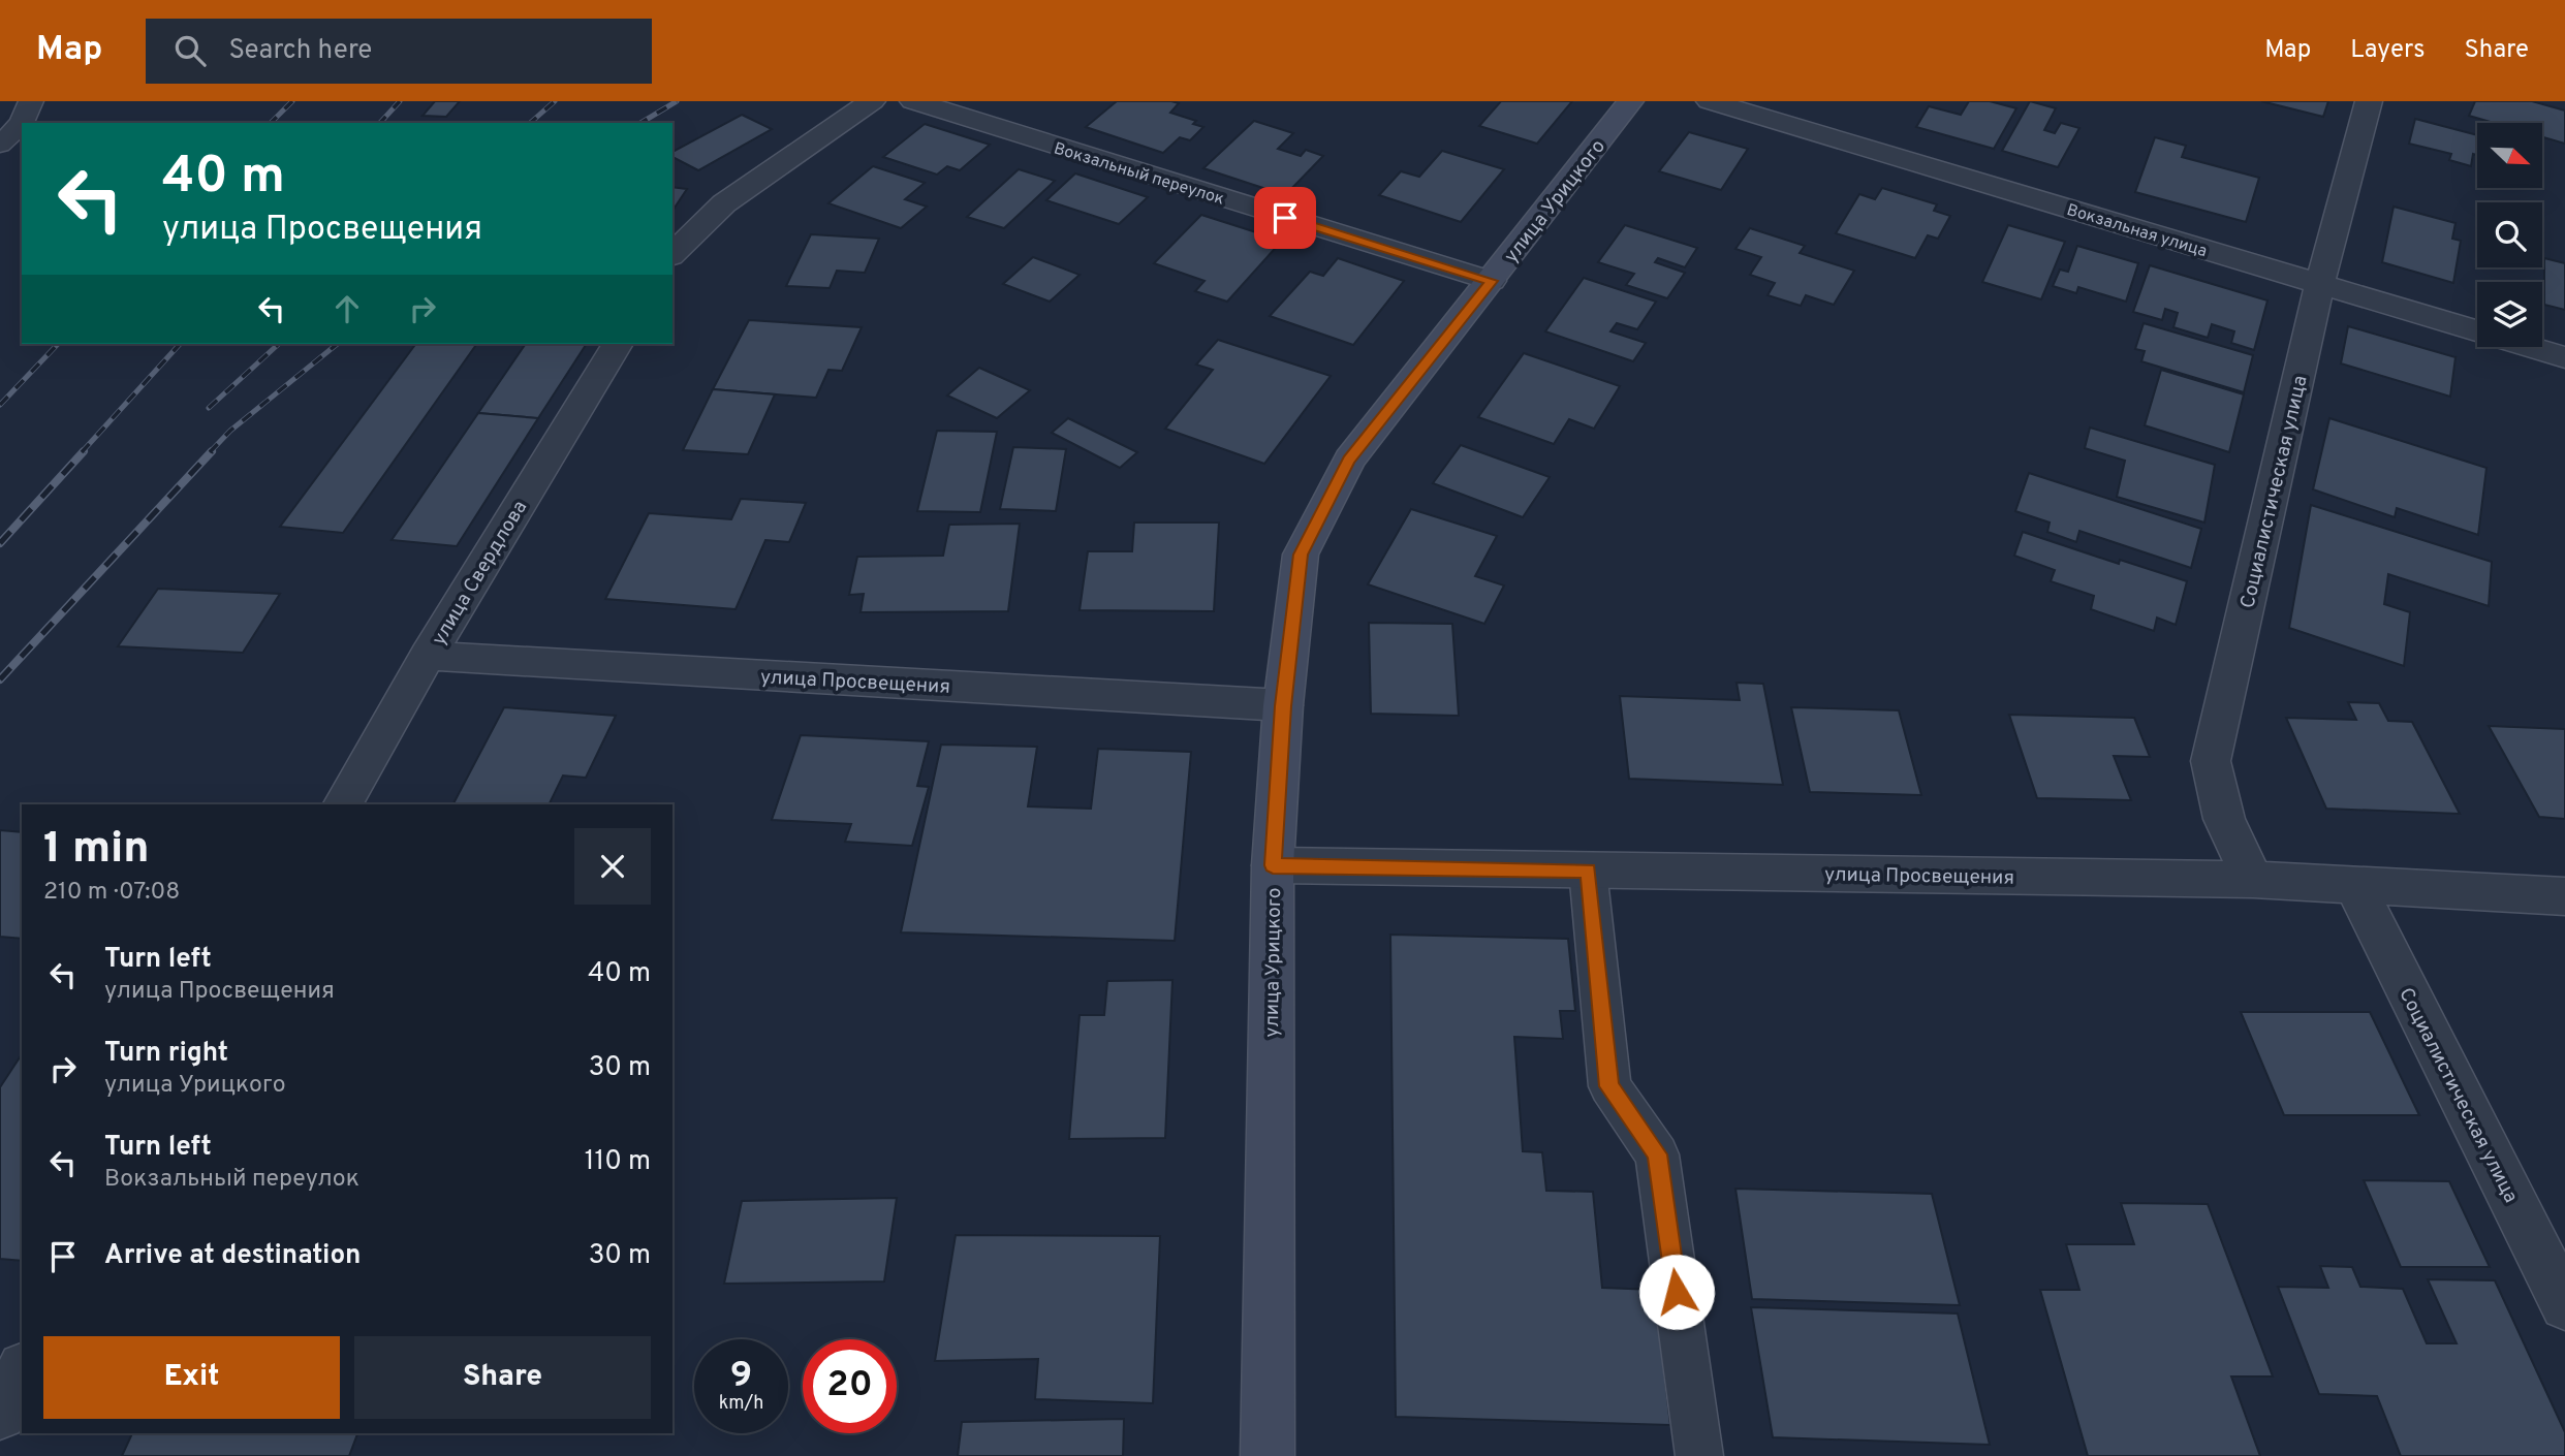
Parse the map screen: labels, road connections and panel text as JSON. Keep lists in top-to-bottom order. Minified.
{"streets":{"main road":["улица Урицкого"],"street":["Вокзальный переулок","Вокзальная улица","Социалистическая улица","улица Свердлова","улица Просвещения"]},"crossings":[["Вокзальный переулок","улица Урицкого"],["улица Урицкого","улица Просвещения"],["Вокзальная улица","Социалистическая улица"],["Социалистическая улица","улица Просвещения"],["улица Свердлова","улица Просвещения"]],"north":"bottom right","page":{"header":"Map","search":"Search here","nav":["Map","Layers","Share"],"turn":["40 m","улица Просвещения"],"heading":["1 min","210 m · 07:08"],"list":[{"name":"Turn left","note":"улица Просвещения","value":"40 m"},{"name":"Turn right","note":"улица Урицкого","value":"30 m"},{"name":"Turn left","note":"Вокзальный переулок","value":"110 m"},{"name":"Arrive at destination","value":"30 m"}],"buttons":["Exit","Share"],"speed":"9 km/h","limit":"20"}}
